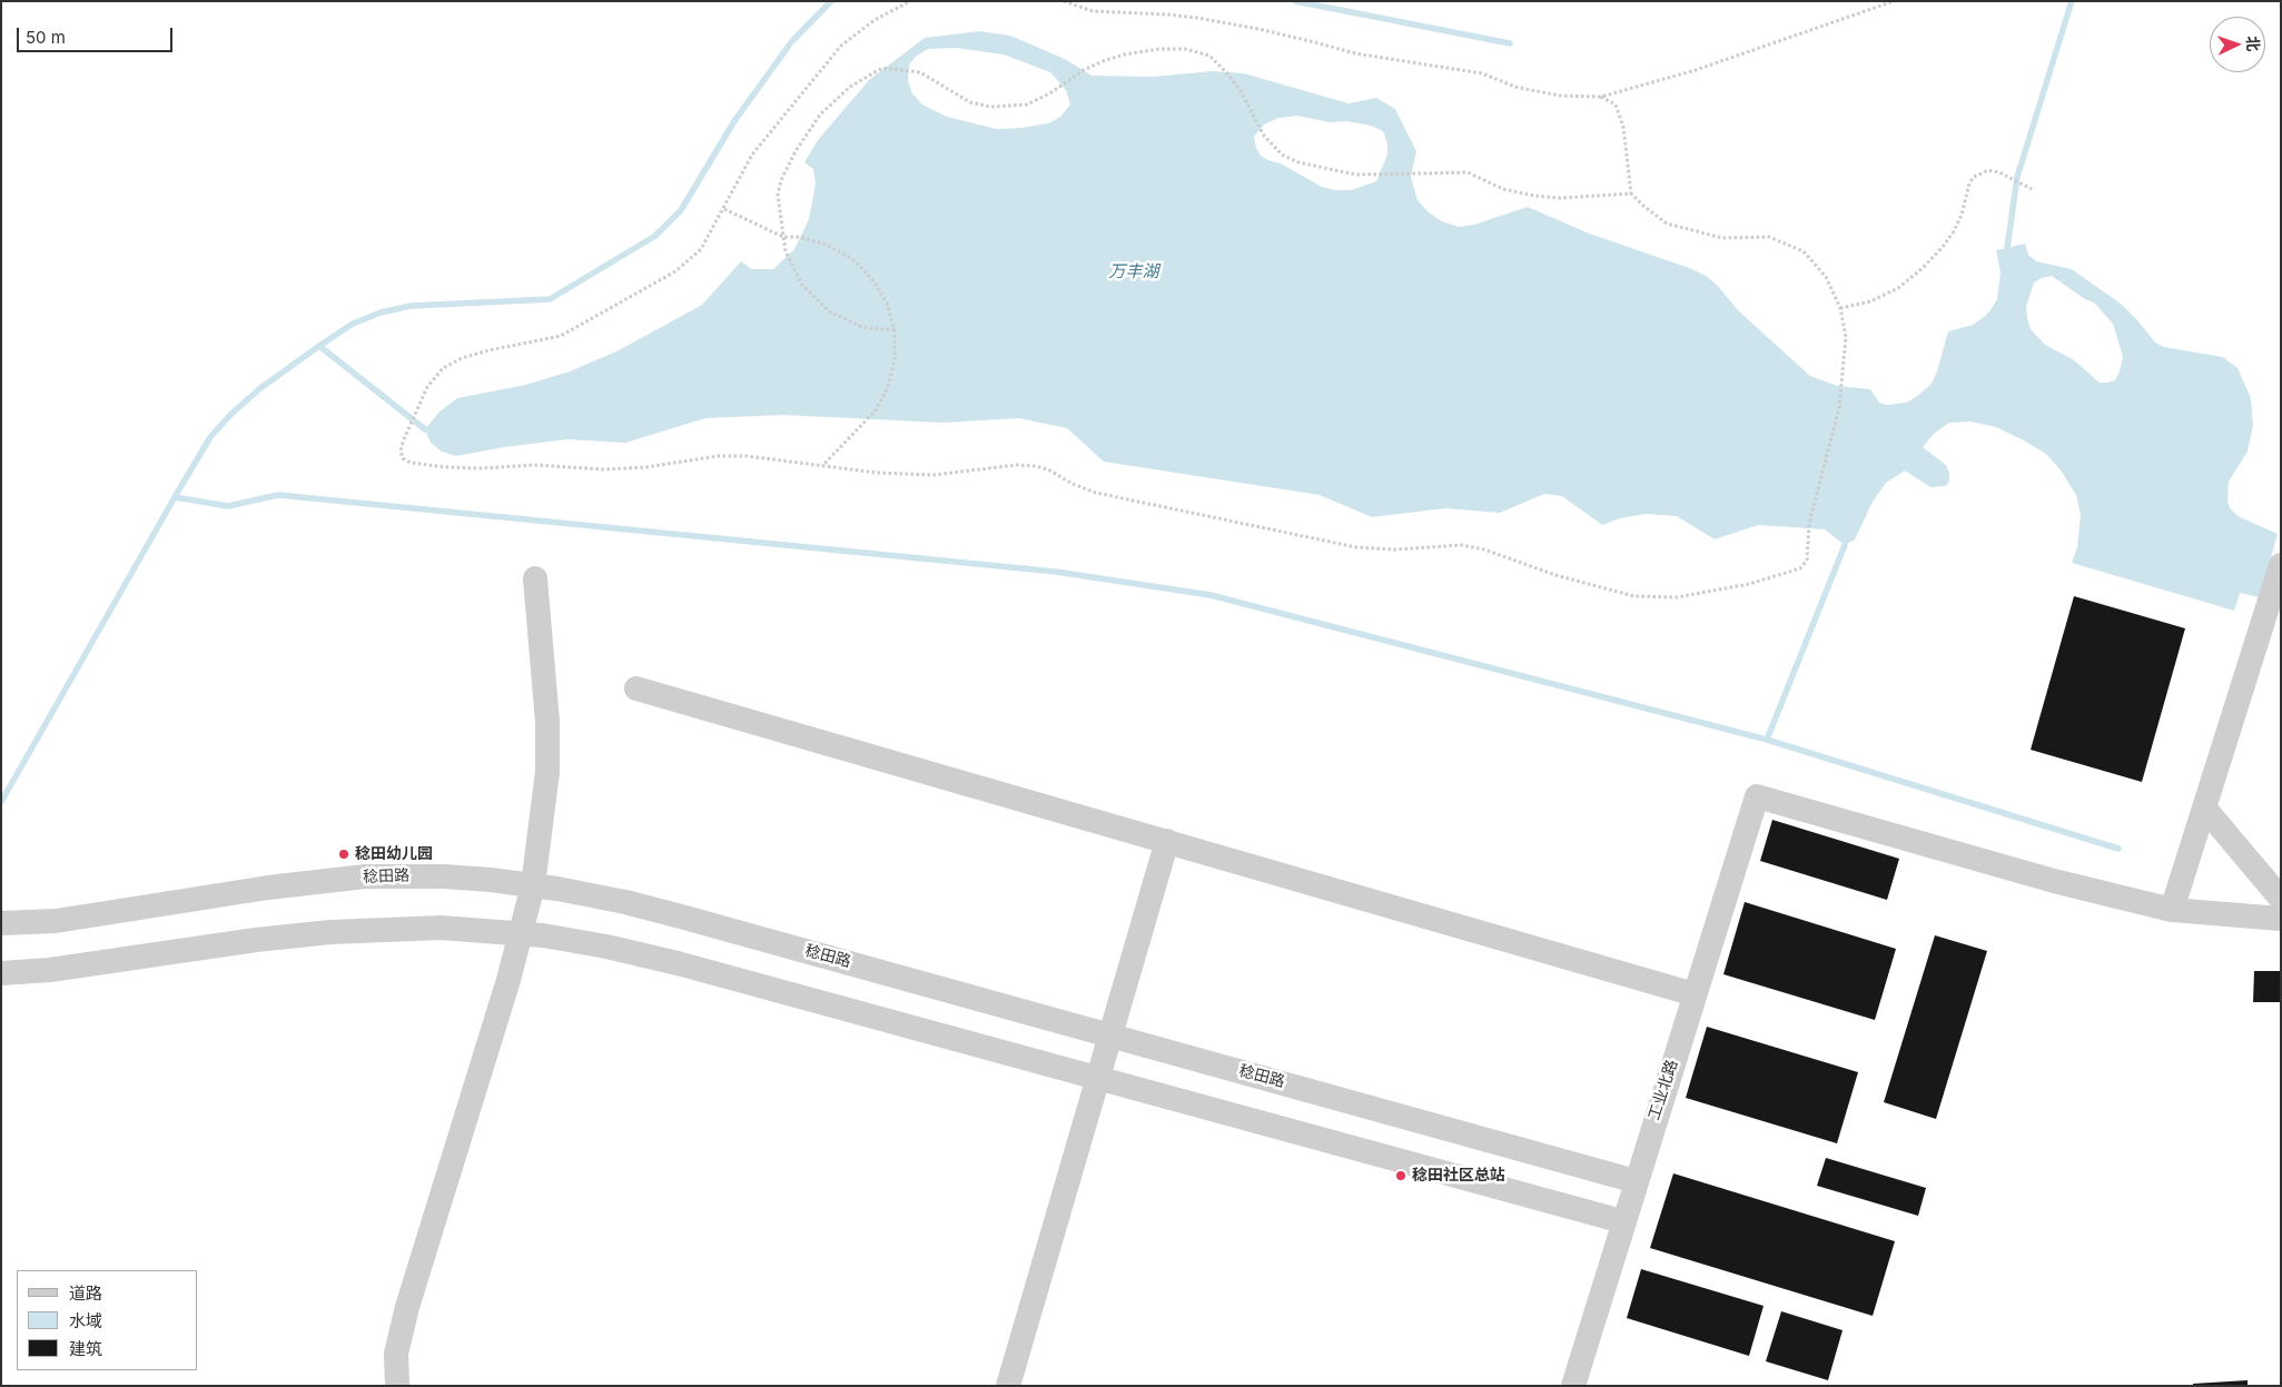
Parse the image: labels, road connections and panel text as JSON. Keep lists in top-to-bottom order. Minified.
{"streets":{"street":["稔田路","工业北路"]},"crossings":[["稔田路","工业北路"]],"water":["万丰湖"],"places":["稔田幼儿园","稔田社区总站"],"legend":["道路","水域","建筑"],"scale_bar":"50 m","north":"right"}
